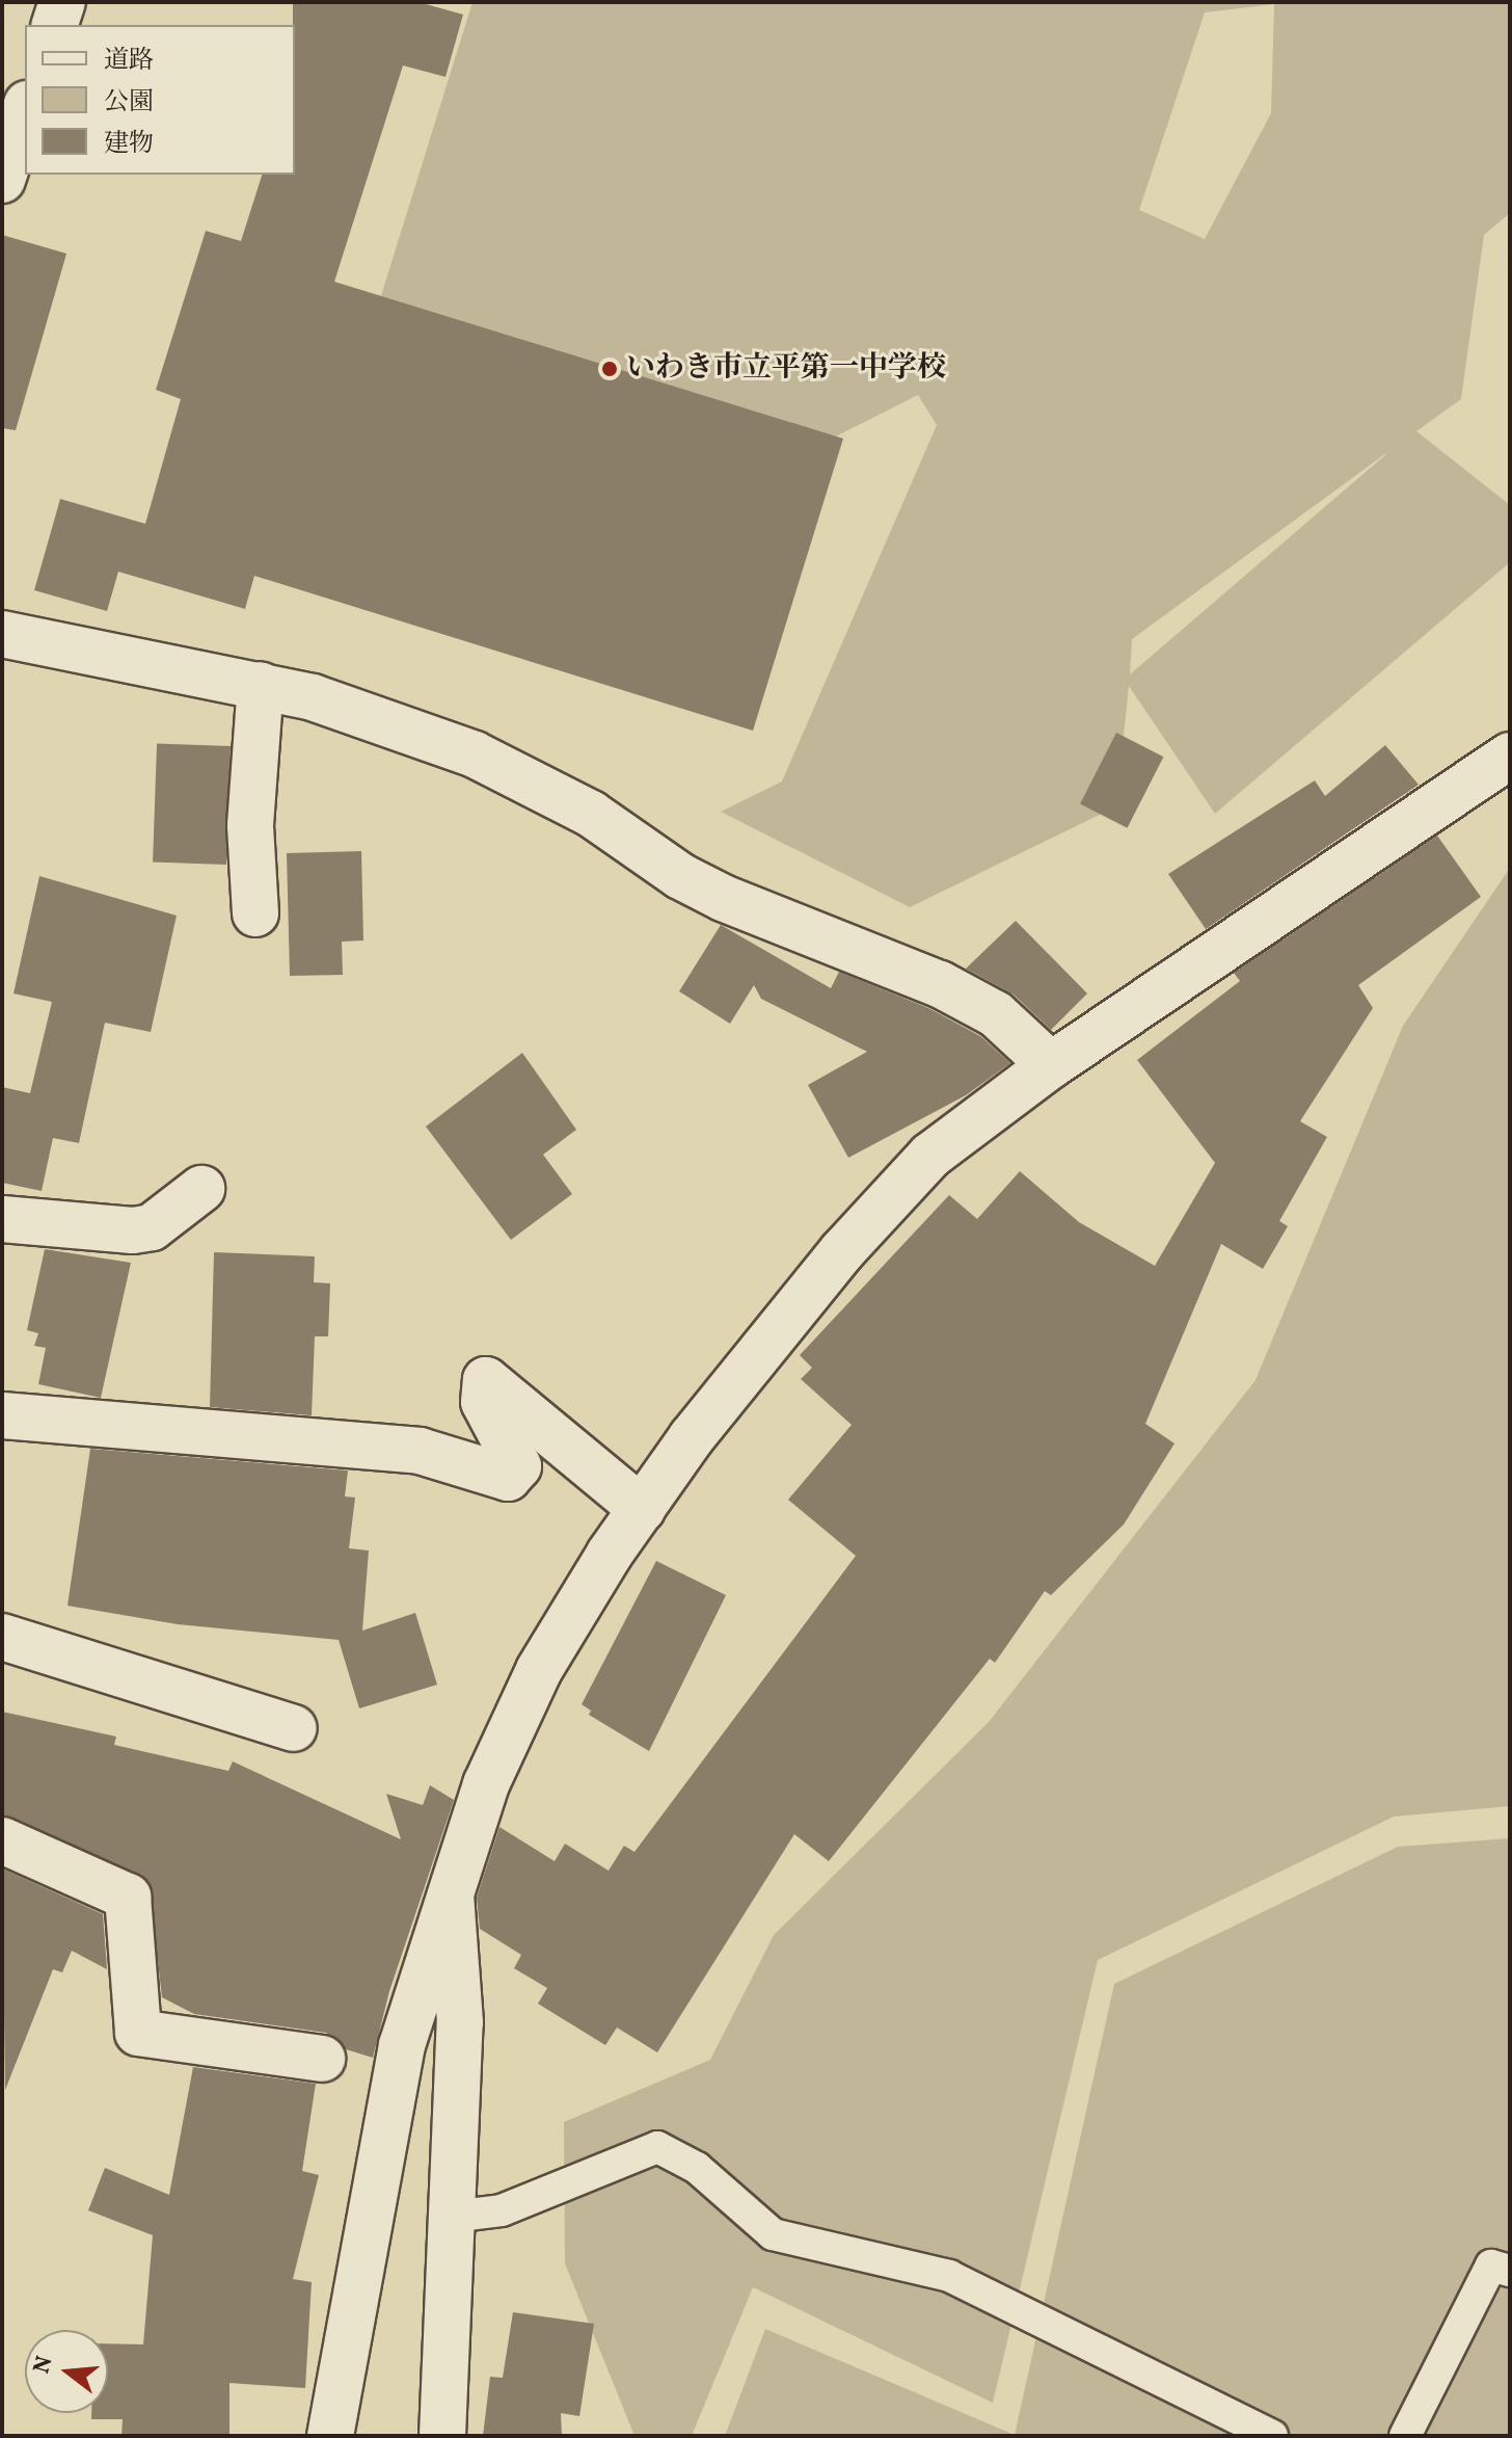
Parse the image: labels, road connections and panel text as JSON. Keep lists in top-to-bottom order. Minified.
{"places":["いわき市立平第一中学校"],"legend":["道路","公園","建物"],"north":"left"}
